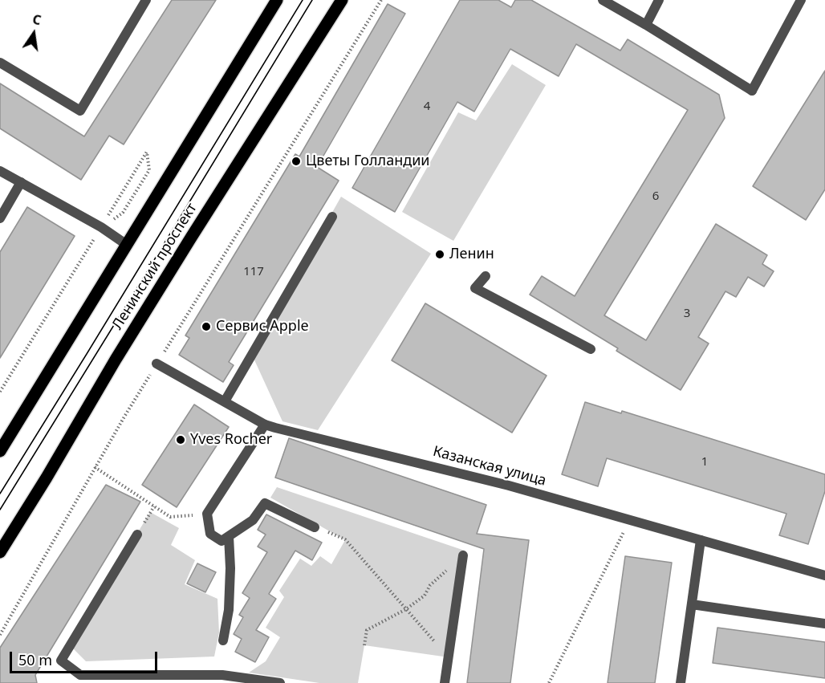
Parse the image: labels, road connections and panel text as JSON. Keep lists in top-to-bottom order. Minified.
{"streets":{"main road":["Ленинский проспект"],"street":["Казанская улица"]},"places":["Цветы Голландии","Ленин","Сервис Apple","Yves Rocher"],"house_numbers":["4","6","117","3","1"],"scale_bar":"50 m","north":"top"}
